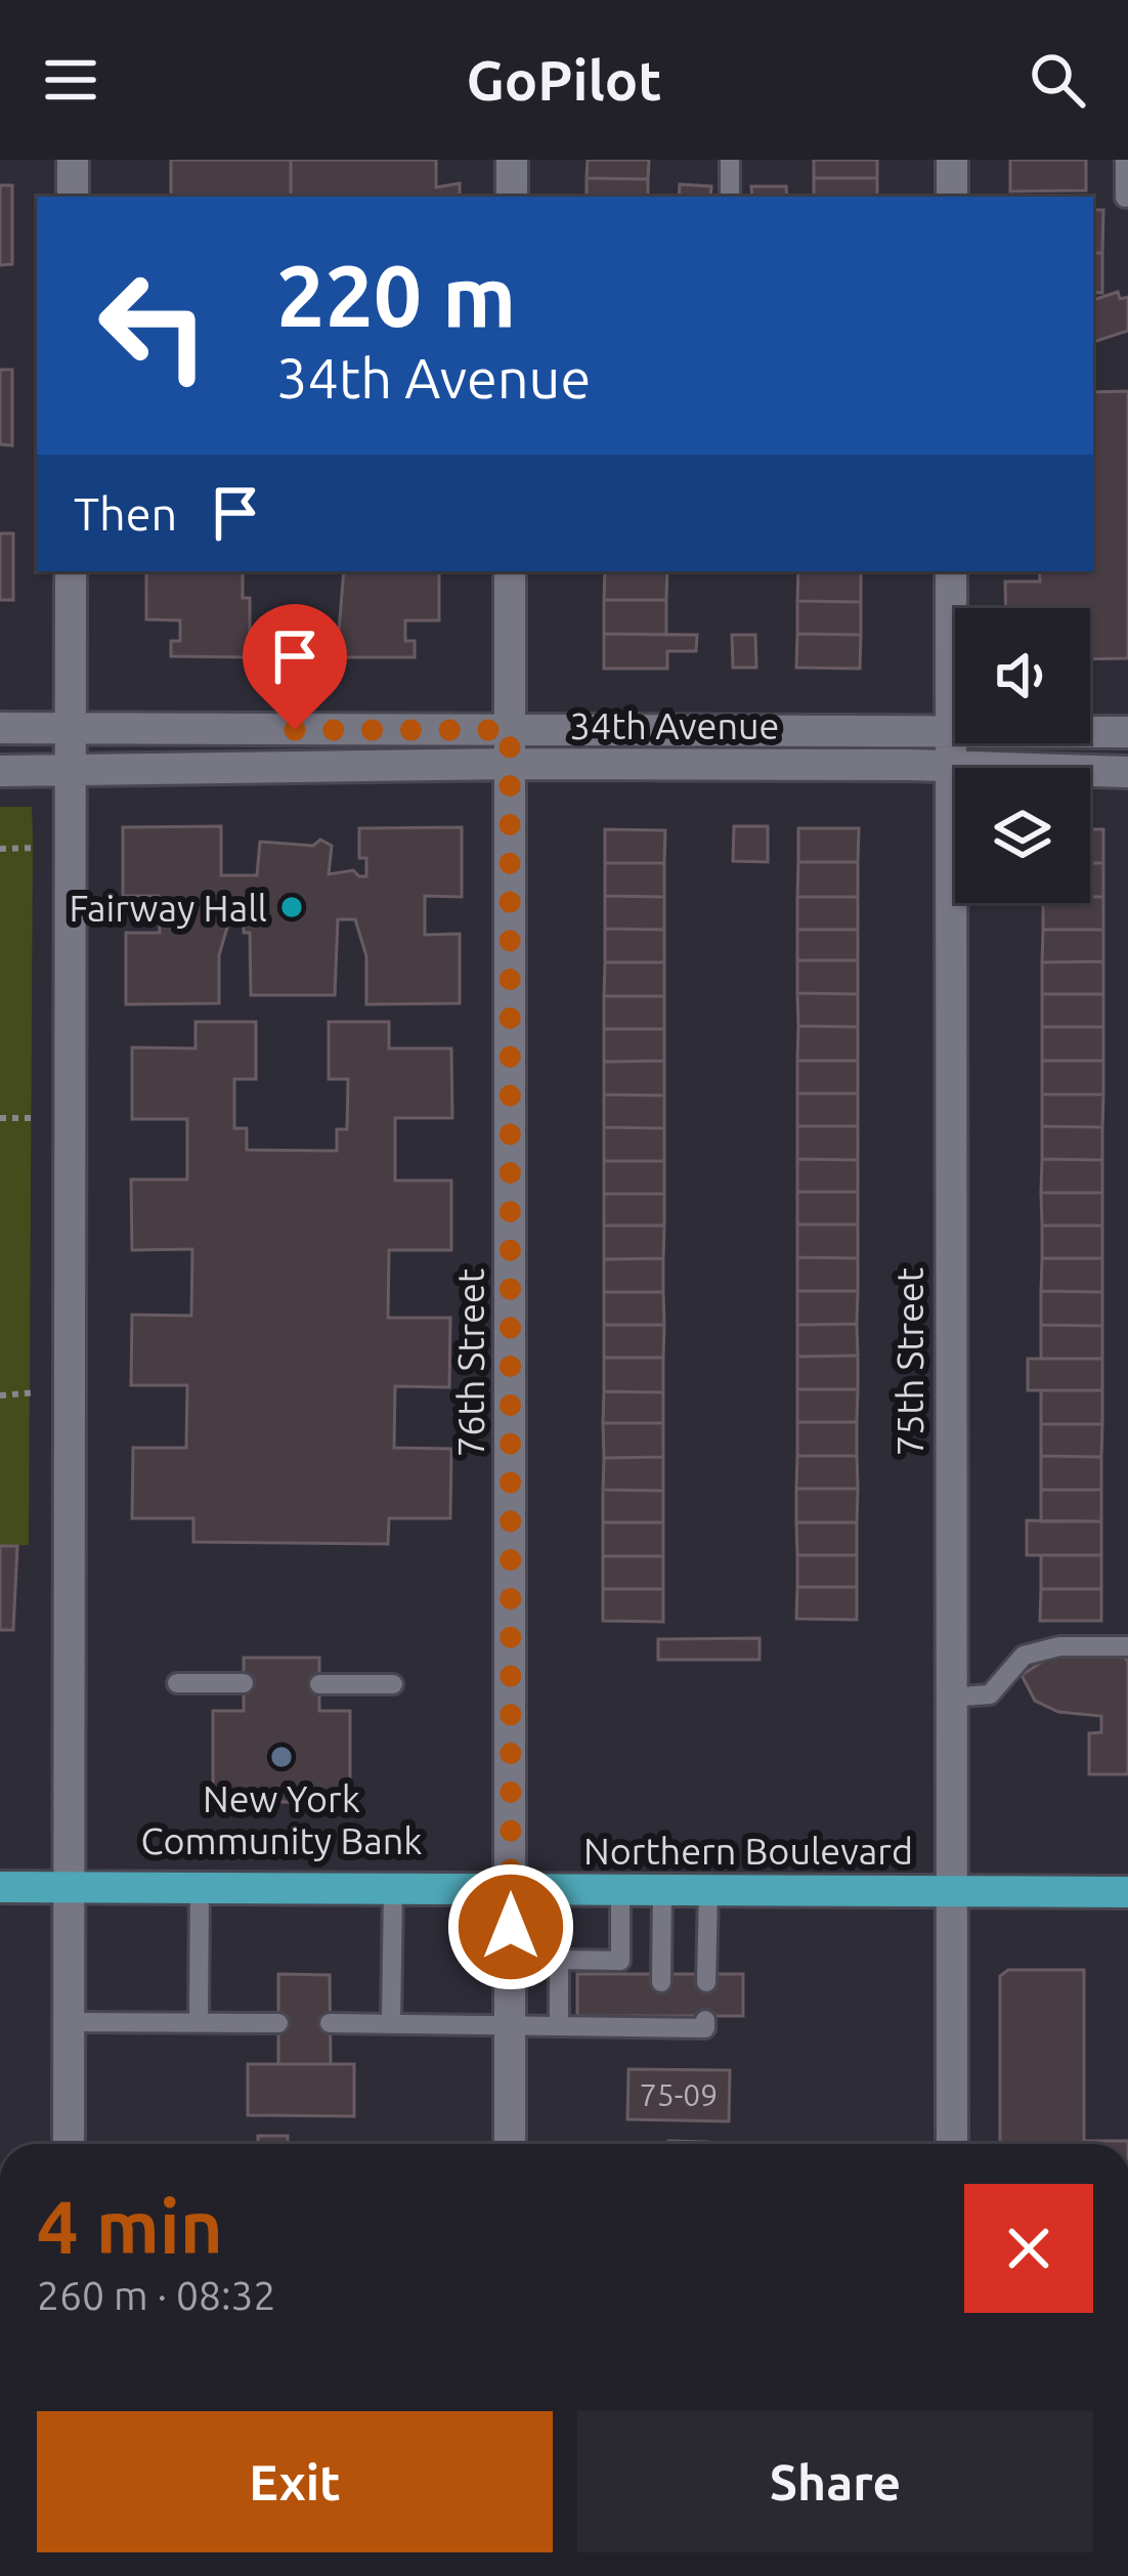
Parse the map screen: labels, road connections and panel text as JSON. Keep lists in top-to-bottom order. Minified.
{"streets":{"main road":["Northern Boulevard"],"street":["34th Avenue","75th Street","76th Street"]},"crossings":[["34th Avenue","75th Street"],["34th Avenue","76th Street"],["75th Street","Northern Boulevard"],["76th Street","Northern Boulevard"]],"places":["Fairway Hall","New York Community Bank"],"house_numbers":["75-09"],"page":{"header":"GoPilot","turn":["220 m","34th Avenue"],"then":"Then","heading":["4 min","260 m · 08:32"],"buttons":["Exit","Share"]}}
